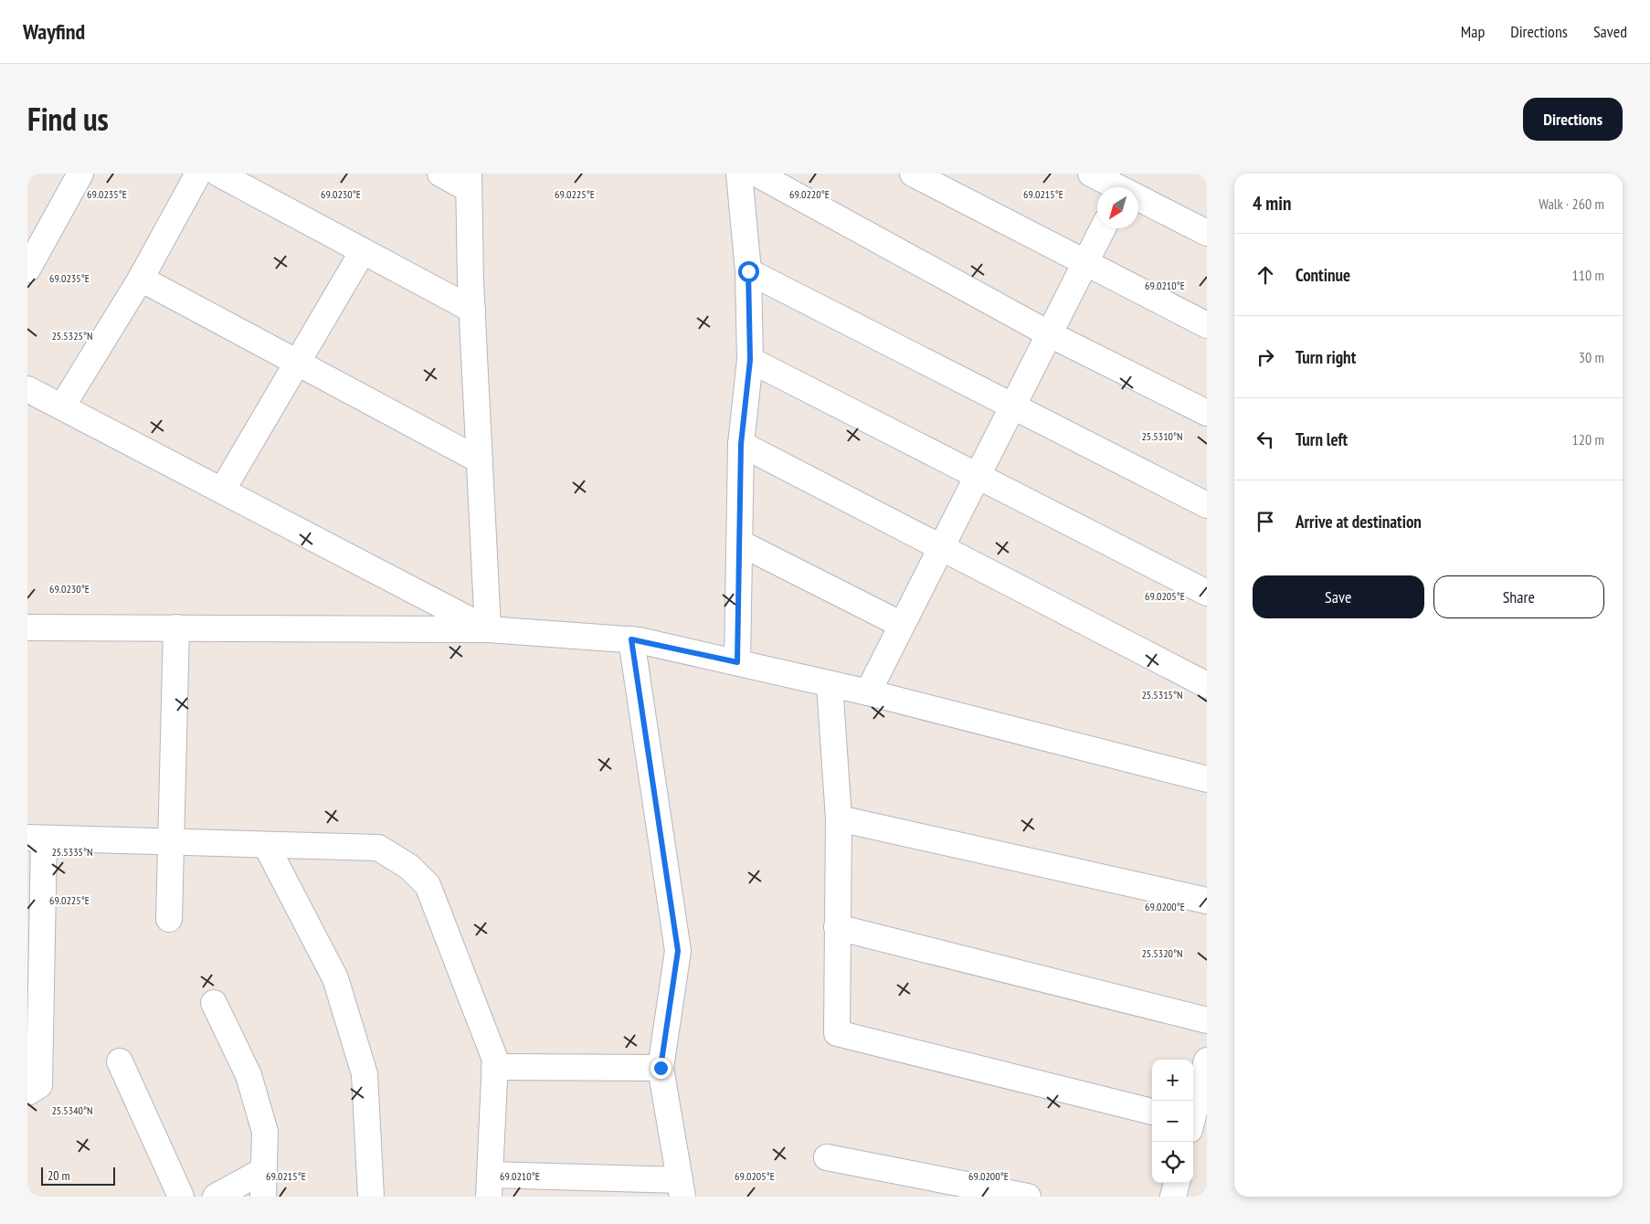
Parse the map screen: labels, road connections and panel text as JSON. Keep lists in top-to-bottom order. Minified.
{"scale_bar":"20 m","north":"bottom left","page":{"header":"Wayfind","nav":["Map","Directions","Saved"],"title":"Find us","buttons":["Directions",["Save","Share"]],"heading":["4 min","Walk · 260 m"],"list":[["Continue","110 m"],["Turn right","30 m"],["Turn left","120 m"],"Arrive at destination"],"map_buttons":["+","−"],"scale":"20 m"},"coordinates":["69.0235°E","69.0230°E","69.0225°E","69.0220°E","69.0215°E","69.0210°E","25.5325°N","25.5310°N","69.0205°E","25.5315°N","25.5335°N","69.0200°E","25.5320°N","25.5340°N"]}
